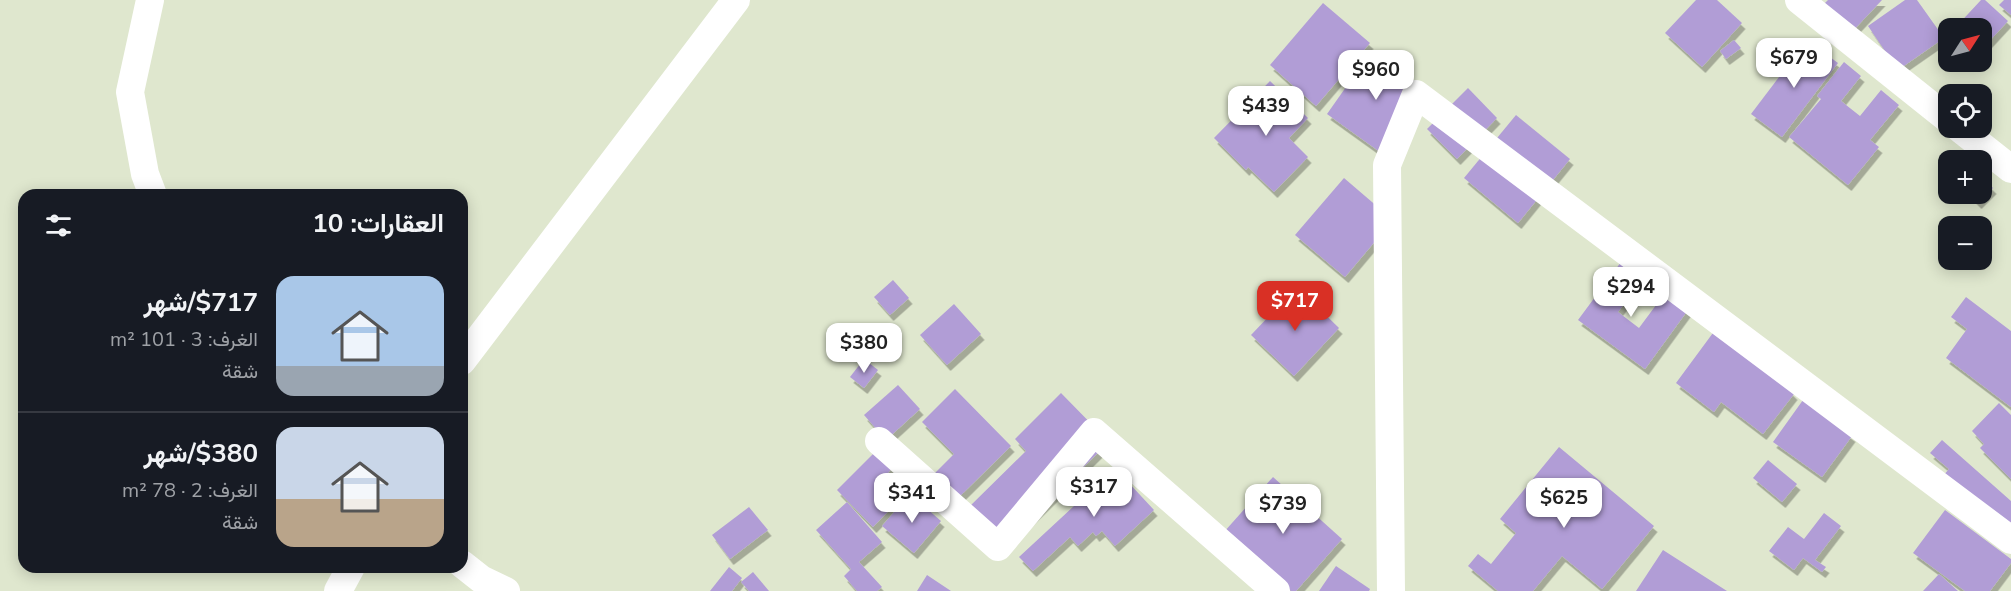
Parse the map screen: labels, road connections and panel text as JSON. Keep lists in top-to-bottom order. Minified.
{"north":"top right","page":{"map_buttons":["+","−"],"price":["$679","$960","$439","$294","$717","$380","$317","$341","$625","$739"],"heading":"العقارات: 10","list":[{"name":"$717/شهر","note":"الغرف: 3 · 101 m² · شقة"},{"name":"$380/شهر","note":"الغرف: 2 · 78 m² · شقة"}]}}
